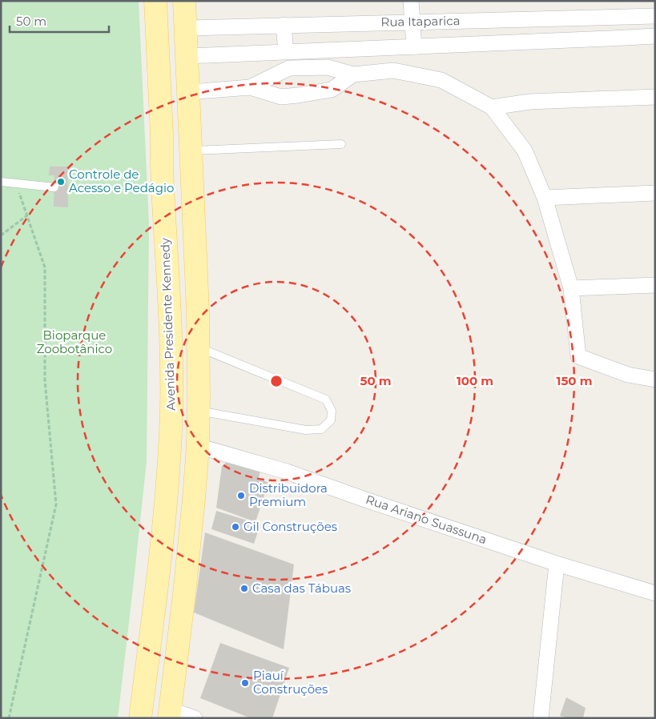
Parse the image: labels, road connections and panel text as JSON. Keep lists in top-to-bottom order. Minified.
{"streets":{"main road":["Avenida Presidente Kennedy"],"street":["Rua Itaparica","Rua Ariano Suassuna"]},"parks":["Bioparque Zoobotânico"],"places":["Controle de Acesso e Pedágio","Distribuidora Premium","Gil Construções","Casa das Tábuas","Piauí Construções"],"scale_bar":"50 m","rings":["50 m","100 m","150 m"]}
